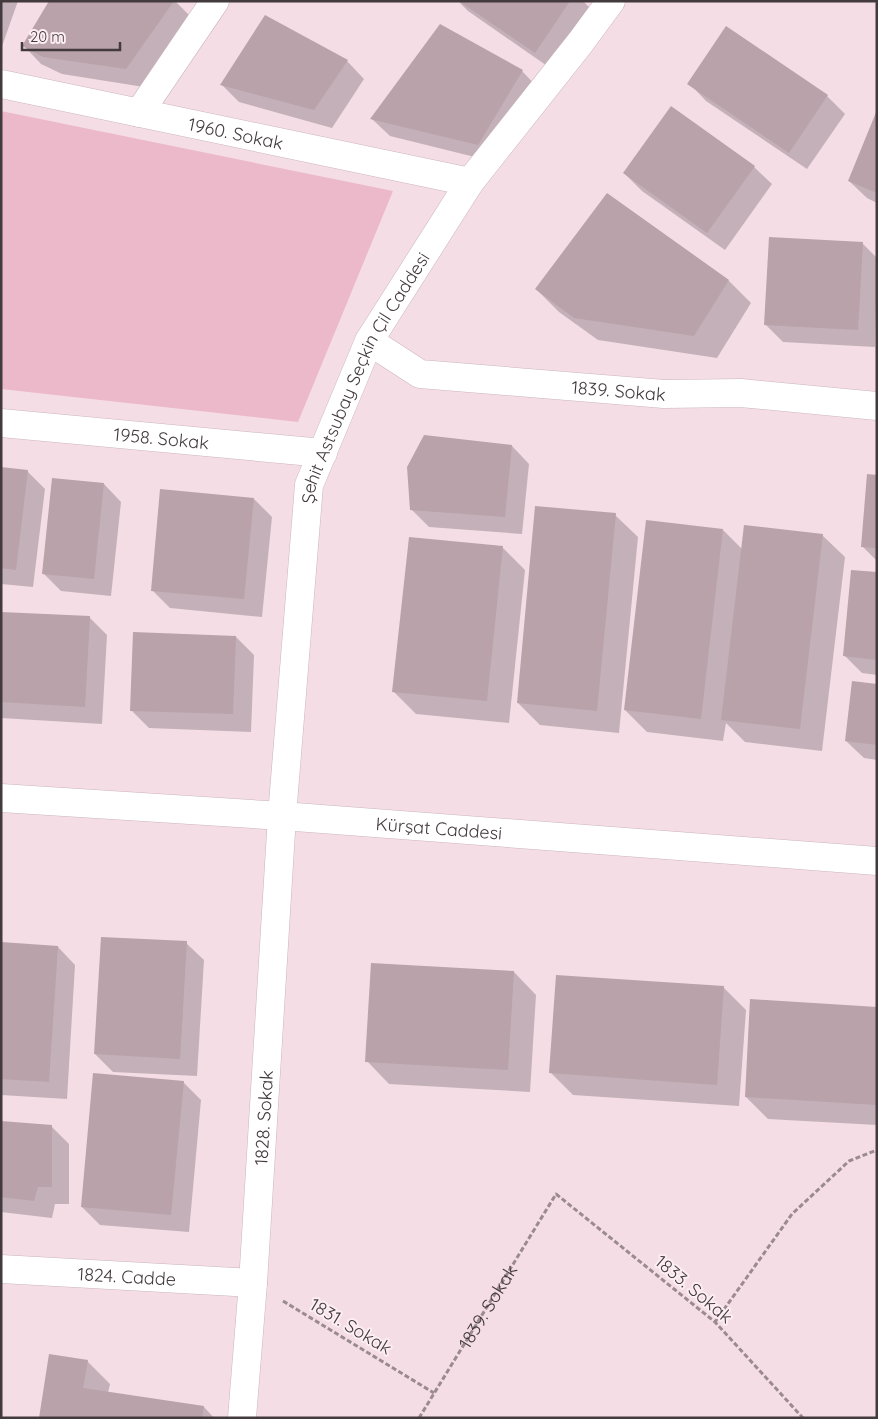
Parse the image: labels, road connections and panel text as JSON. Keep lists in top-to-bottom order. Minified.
{"streets":{"street":["1960. Sokak","Şehit Astsubay Seçkin Çil Caddesi","1839. Sokak","1958. Sokak","Kürşat Caddesi","1828. Sokak","1824. Cadde"],"path":["1833. Sokak","1831. Sokak"]},"crossings":[["1960. Sokak","Şehit Astsubay Seçkin Çil Caddesi"],["Şehit Astsubay Seçkin Çil Caddesi","1839. Sokak"],["Şehit Astsubay Seçkin Çil Caddesi","1958. Sokak"],["Şehit Astsubay Seçkin Çil Caddesi","Kürşat Caddesi"],["Şehit Astsubay Seçkin Çil Caddesi","1828. Sokak"],["1839. Sokak","1833. Sokak"],["1839. Sokak","1831. Sokak"],["Kürşat Caddesi","1828. Sokak"],["1828. Sokak","1824. Cadde"],["1828. Sokak","1831. Sokak"],["1824. Cadde","1831. Sokak"]],"scale_bar":"20 m"}
